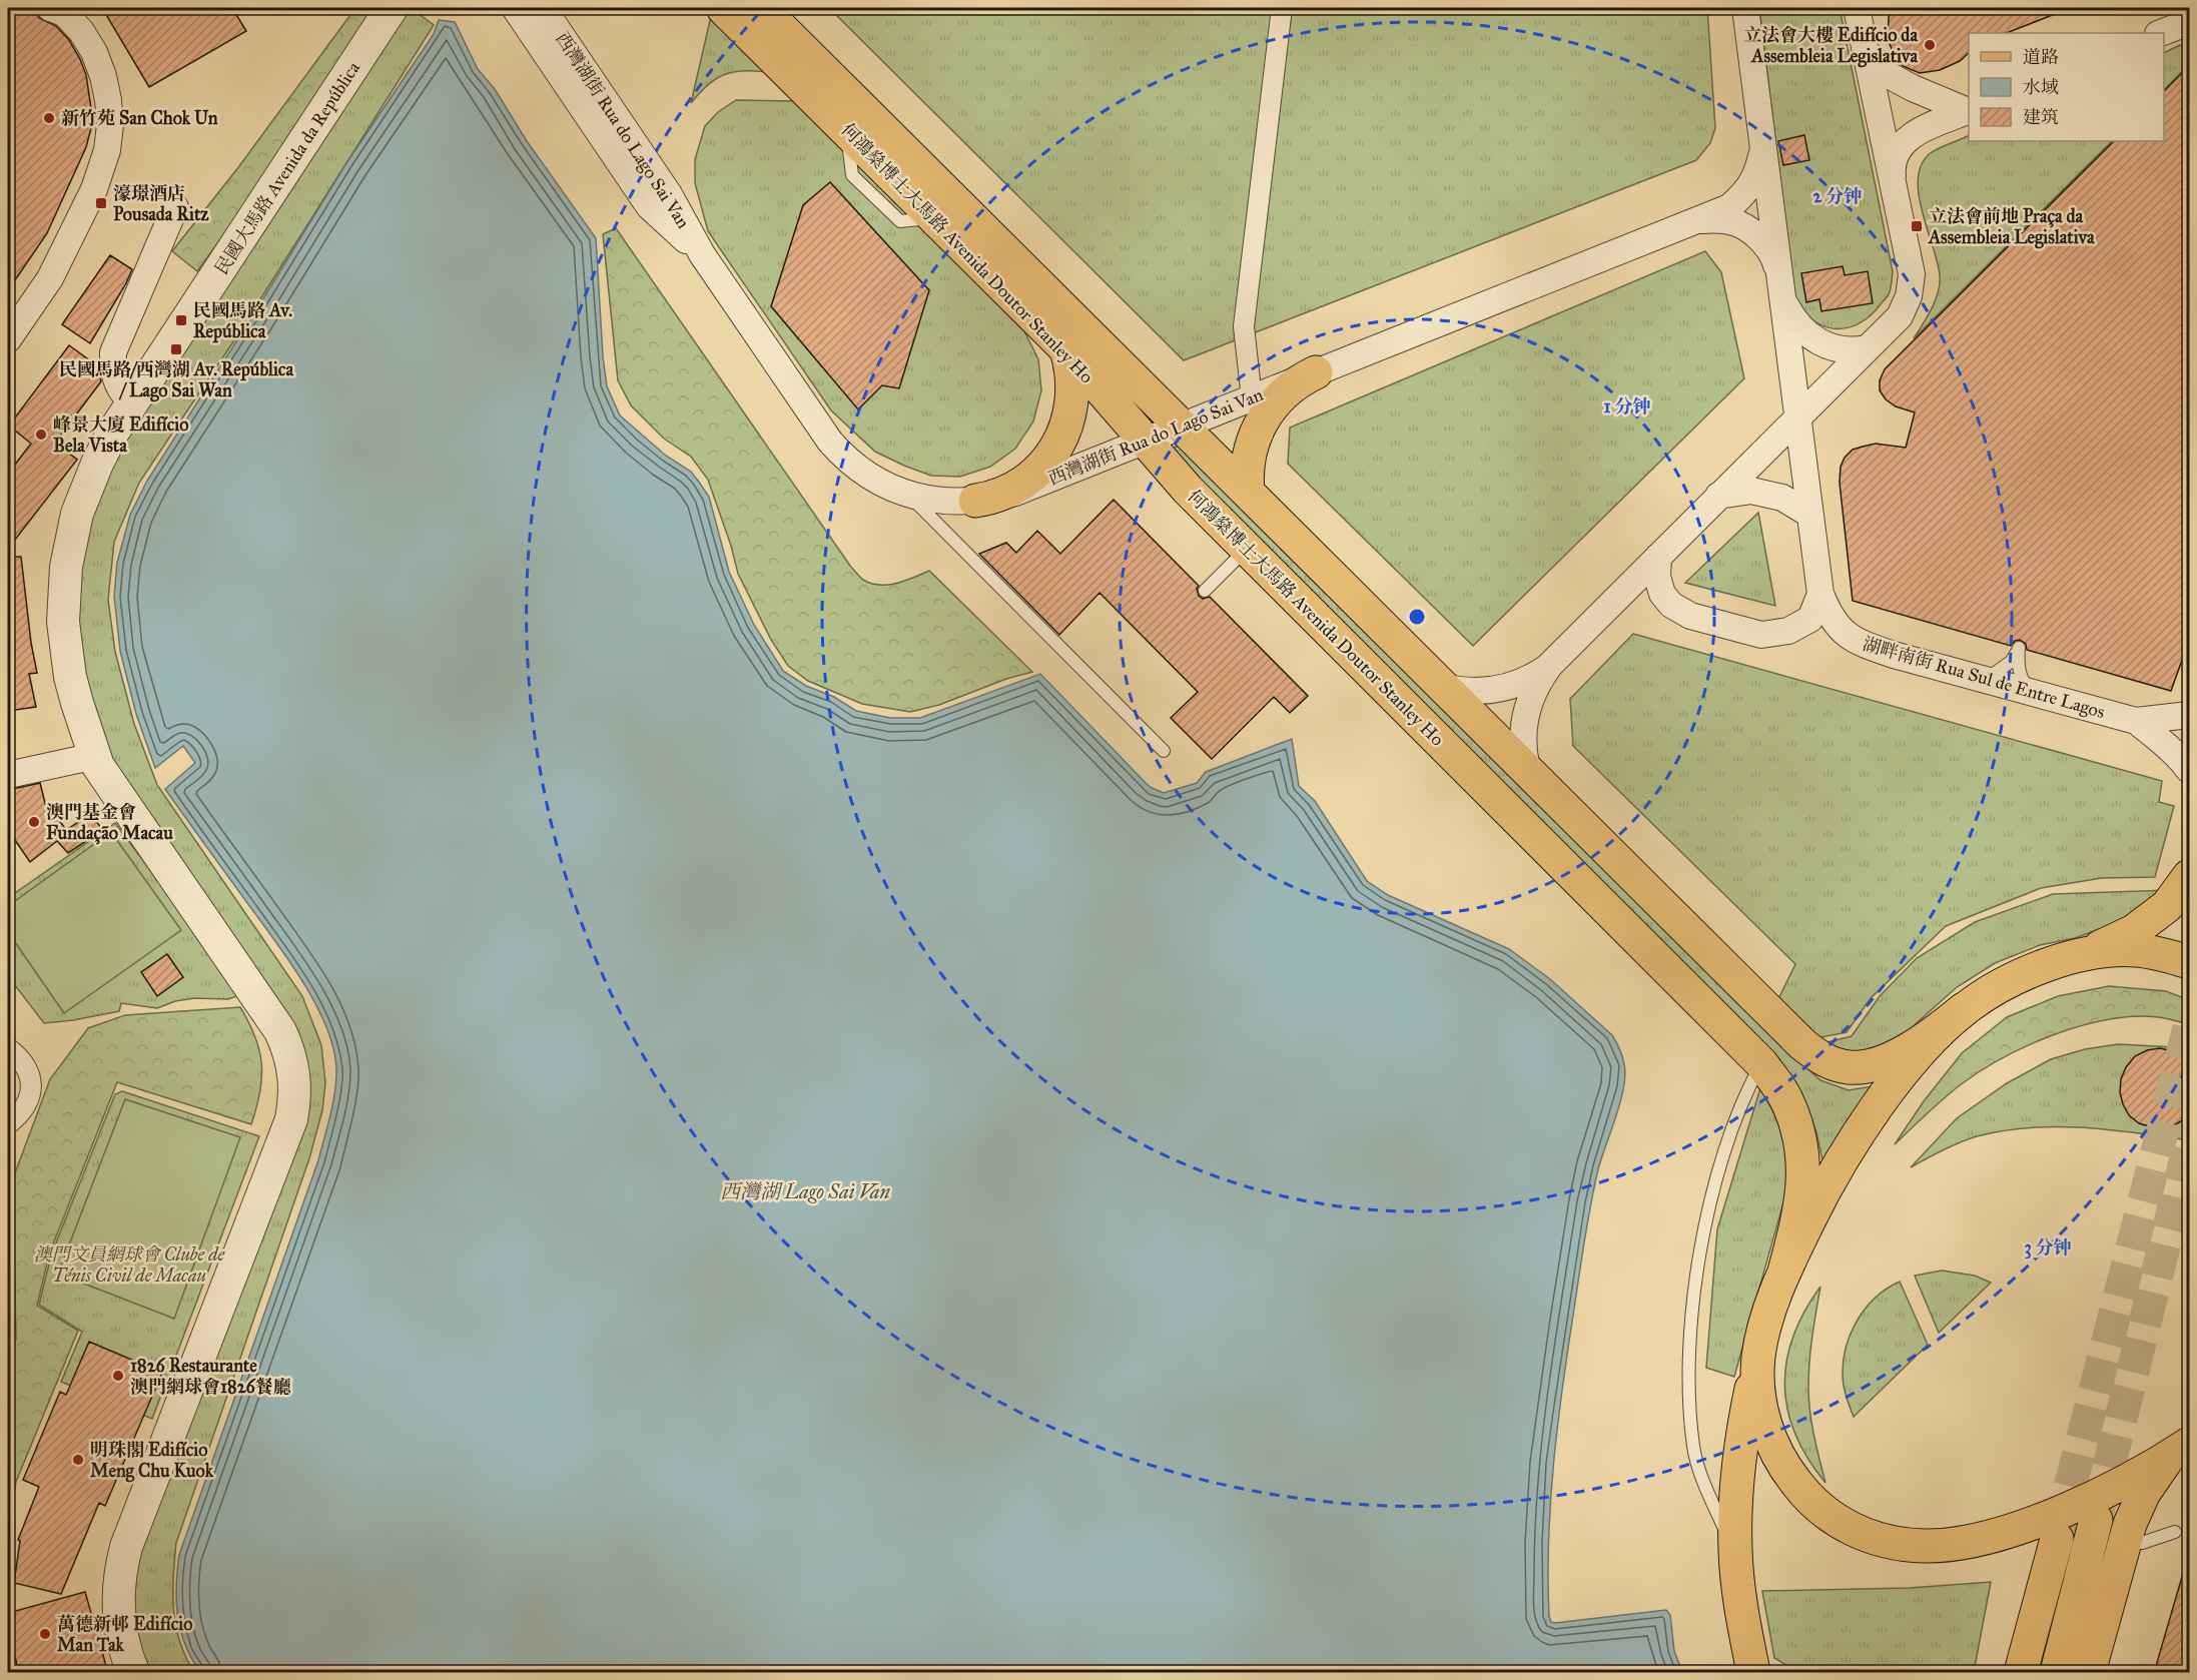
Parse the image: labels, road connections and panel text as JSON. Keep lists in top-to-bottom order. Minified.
{"streets":{"main road":["何鴻燊博士大馬路 Avenida Doutor Stanley Ho"],"street":["西灣湖街 Rua do Lago Sai Van","民國大馬路 Avenida da República","湖畔南街 Rua Sul de Entre Lagos"]},"crossings":[["西灣湖街 Rua do Lago Sai Van","何鴻燊博士大馬路 Avenida Doutor Stanley Ho"]],"water":["西灣湖 Lago Sai Van"],"parks":["澳門文員網球會 Clube de Ténis Civil de Macau"],"places":{"other":["立法會大樓 Edifício da Assembleia Legislativa","新竹苑 San Chok Un","峰景大廈 Edifício Bela Vista","澳門基金會 Fundação Macau","1826 Restaurante 澳門網球會1826餐廳","明珠閣 Edifício Meng Chu Kuok","萬德新邨 Edifício Man Tak"],"transit":["濠璟酒店 Pousada Ritz","立法會前地 Praça da Assembleia Legislativa","民國馬路 Av. República","民國馬路/西灣湖 Av. República / Lago Sai Wan"]},"legend":["道路","水域","建筑"],"rings":["2 分钟","1 分钟","3 分钟"]}
